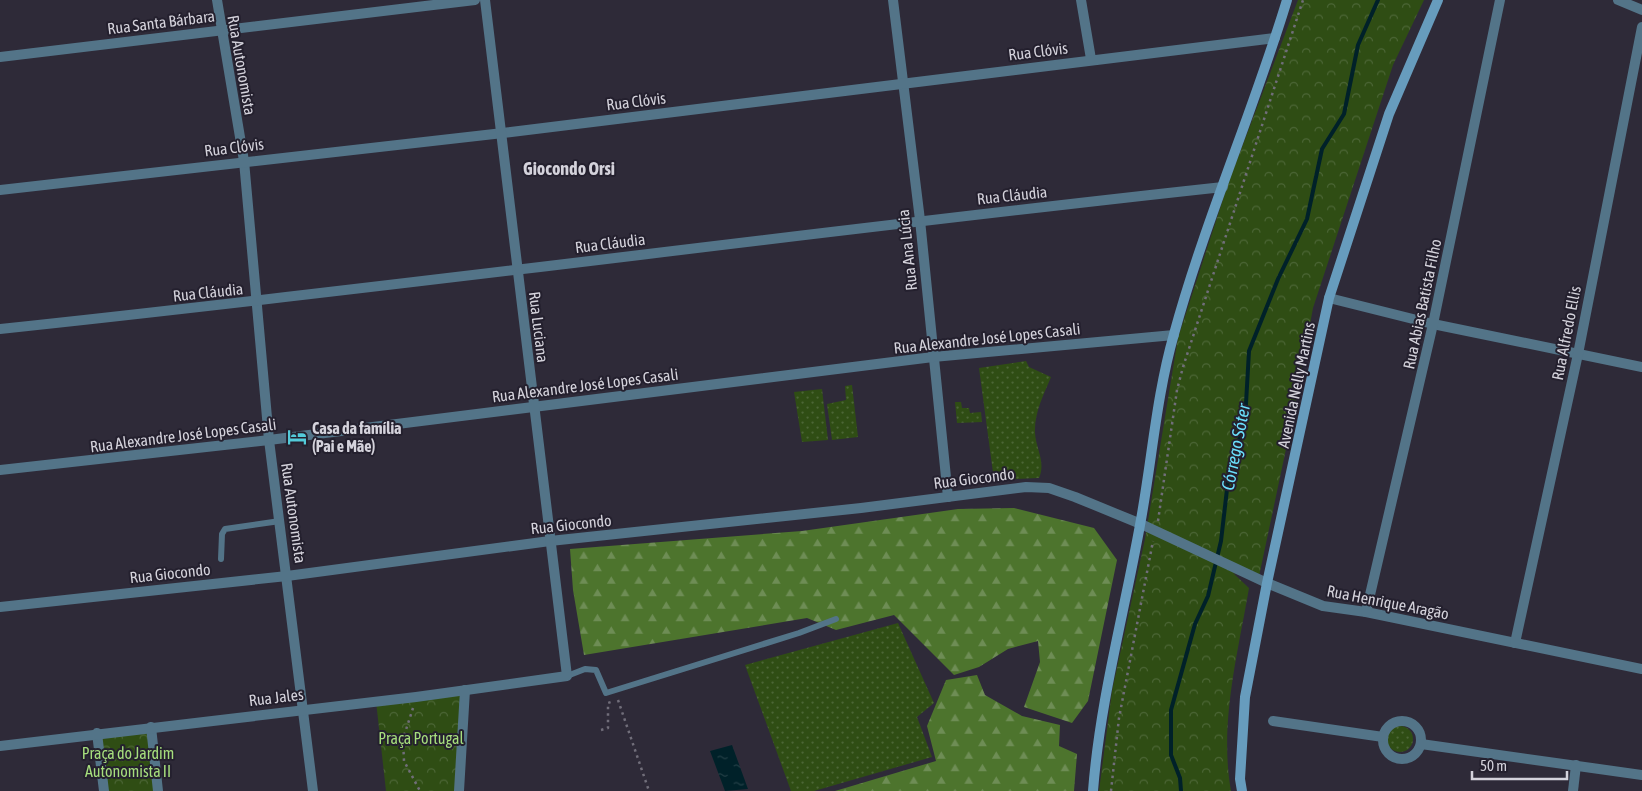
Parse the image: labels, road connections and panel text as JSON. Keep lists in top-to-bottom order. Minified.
{"streets":{"main road":["Avenida Nelly Martins"],"street":["Rua Santa Bárbara","Rua Clóvis","Rua Autonomista","Rua Cláudia","Rua Ana Lúcia","Rua Abias Batista Filho","Rua Luciana","Rua Alfredo Ellis","Rua Alexandre José Lopes Casali","Rua Giocondo","Rua Henrique Aragão","Rua Jales"]},"crossings":[["Rua Santa Bárbara","Rua Autonomista"],["Rua Clóvis","Rua Autonomista"],["Rua Clóvis","Rua Ana Lúcia"],["Rua Clóvis","Rua Luciana"],["Rua Autonomista","Rua Cláudia"],["Rua Autonomista","Rua Alexandre José Lopes Casali"],["Rua Autonomista","Rua Giocondo"],["Rua Autonomista","Rua Jales"],["Rua Cláudia","Rua Ana Lúcia"],["Rua Cláudia","Rua Luciana"],["Rua Ana Lúcia","Rua Alexandre José Lopes Casali"],["Rua Ana Lúcia","Rua Giocondo"],["Rua Abias Batista Filho","Rua Henrique Aragão"],["Rua Luciana","Rua Alexandre José Lopes Casali"],["Rua Luciana","Rua Giocondo"],["Rua Luciana","Rua Jales"],["Rua Alfredo Ellis","Rua Henrique Aragão"],["Avenida Nelly Martins","Rua Henrique Aragão"],["Rua Giocondo","Rua Henrique Aragão"]],"districts":["Giocondo Orsi"],"water":["Córrego Sóter"],"parks":["Praça Portugal","Praça do Jardim Autonomista II"],"places":{"hotel":["Casa da família (Pai e Mãe)"]},"scale_bar":"50 m"}
